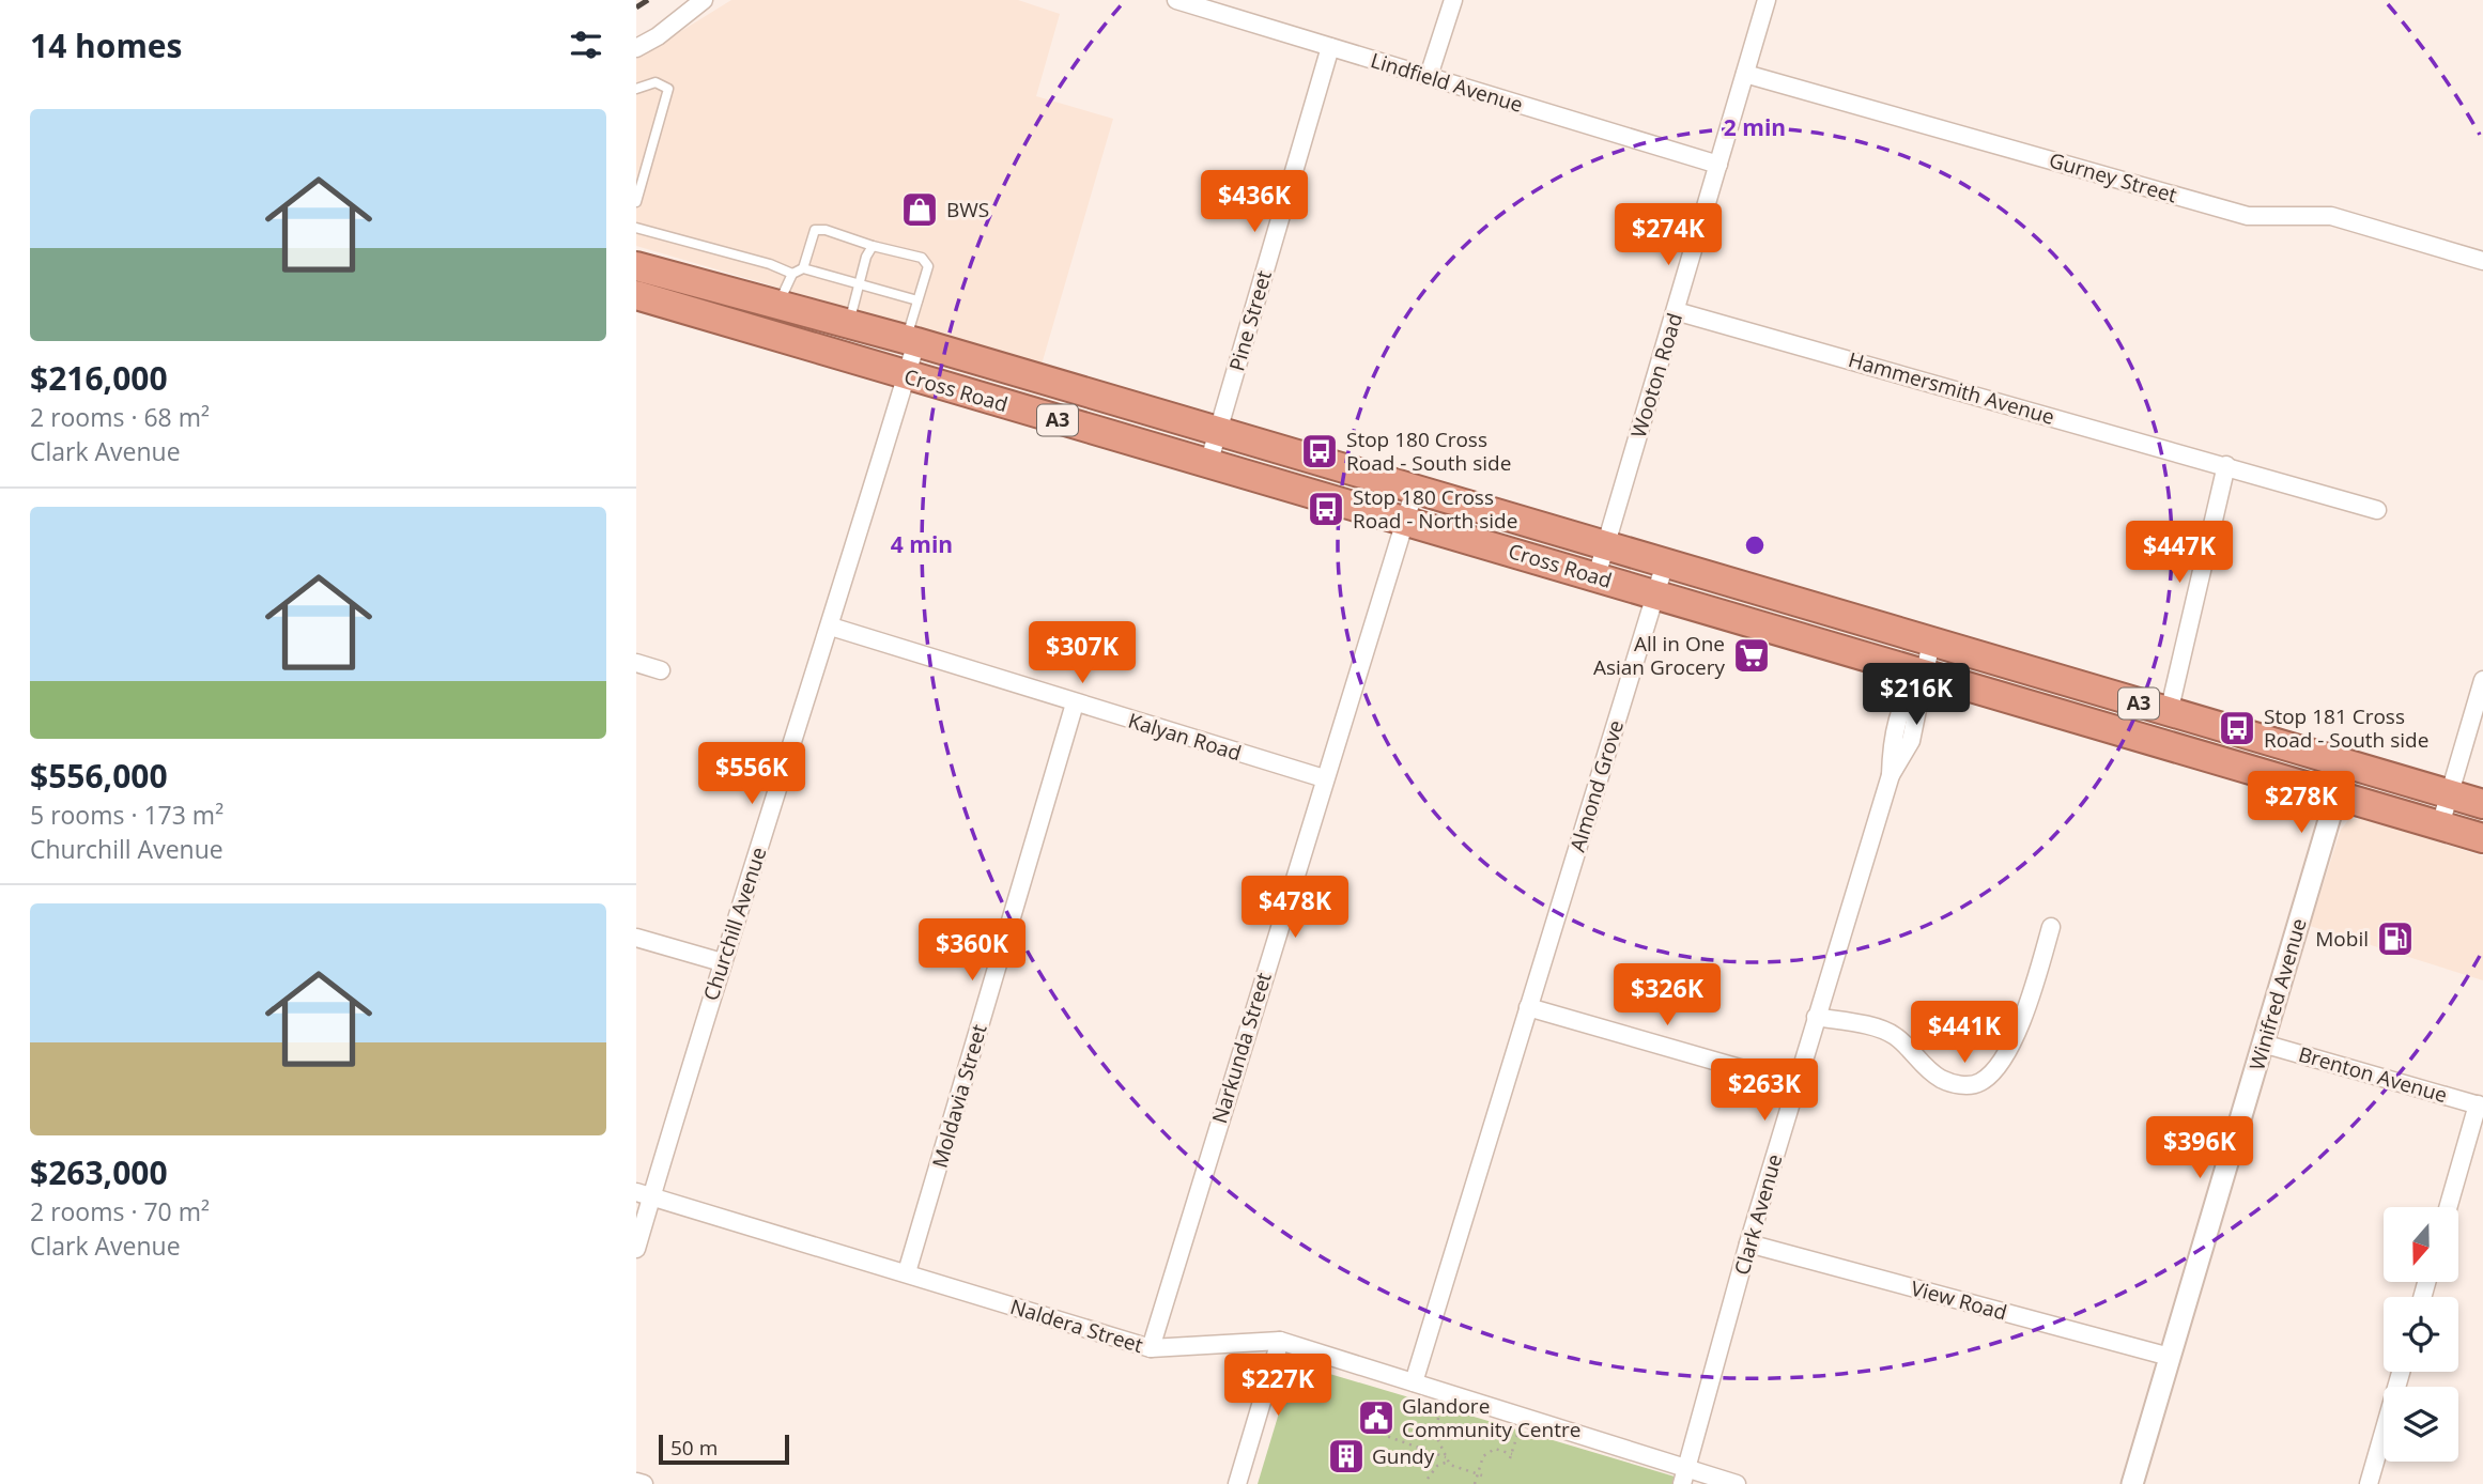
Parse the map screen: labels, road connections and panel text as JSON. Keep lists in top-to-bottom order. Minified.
{"streets":{"highway":["Cross Road","A3"],"street":["Lindfield Avenue","Gurney Street","Pine Street","Wooton Road","Hammersmith Avenue","Kalyan Road","Almond Grove","Churchill Avenue","Winifred Avenue","Narkunda Street","Brenton Avenue","Moldavia Street","Clark Avenue","View Road","Naldera Street"]},"crossings":[["Lindfield Avenue","Pine Street"],["Lindfield Avenue","Wooton Road"],["Gurney Street","Wooton Road"],["Pine Street","Cross Road"],["Wooton Road","Hammersmith Avenue"],["Wooton Road","Cross Road"],["Cross Road","Almond Grove"],["Cross Road","Churchill Avenue"],["Cross Road","Winifred Avenue"],["Cross Road","Narkunda Street"],["Cross Road","Clark Avenue"],["Kalyan Road","Churchill Avenue"],["Kalyan Road","Narkunda Street"],["Kalyan Road","Moldavia Street"],["Almond Grove","Naldera Street"],["Churchill Avenue","Naldera Street"],["Winifred Avenue","Brenton Avenue"],["Winifred Avenue","View Road"],["Narkunda Street","Naldera Street"],["Moldavia Street","Naldera Street"],["Clark Avenue","View Road"],["Clark Avenue","Naldera Street"]],"places":{"shop":["BWS"],"bus stop":["Stop 180 Cross Road - South side","Stop 180 Cross Road - North side","Stop 181 Cross Road - South side"],"supermarket":["All in One Asian Grocery"],"fuel station":["Mobil"],"public building":["Glandore Community Centre"],"building":["Gundy"]},"scale_bar":"50 m","north":"bottom","page":{"heading":"14 homes","list":[{"name":"$216,000","note":"2 rooms · 68 m² · Clark Avenue"},{"name":"$556,000","note":"5 rooms · 173 m² · Churchill Avenue"},{"name":"$263,000","note":"2 rooms · 70 m² · Clark Avenue"}],"price":["$436K","$274K","$447K","$307K","$216K","$556K","$278K","$478K","$360K","$326K","$441K","$263K","$396K","$227K"],"scale":"50 m"},"rings":["2 min","4 min"]}
